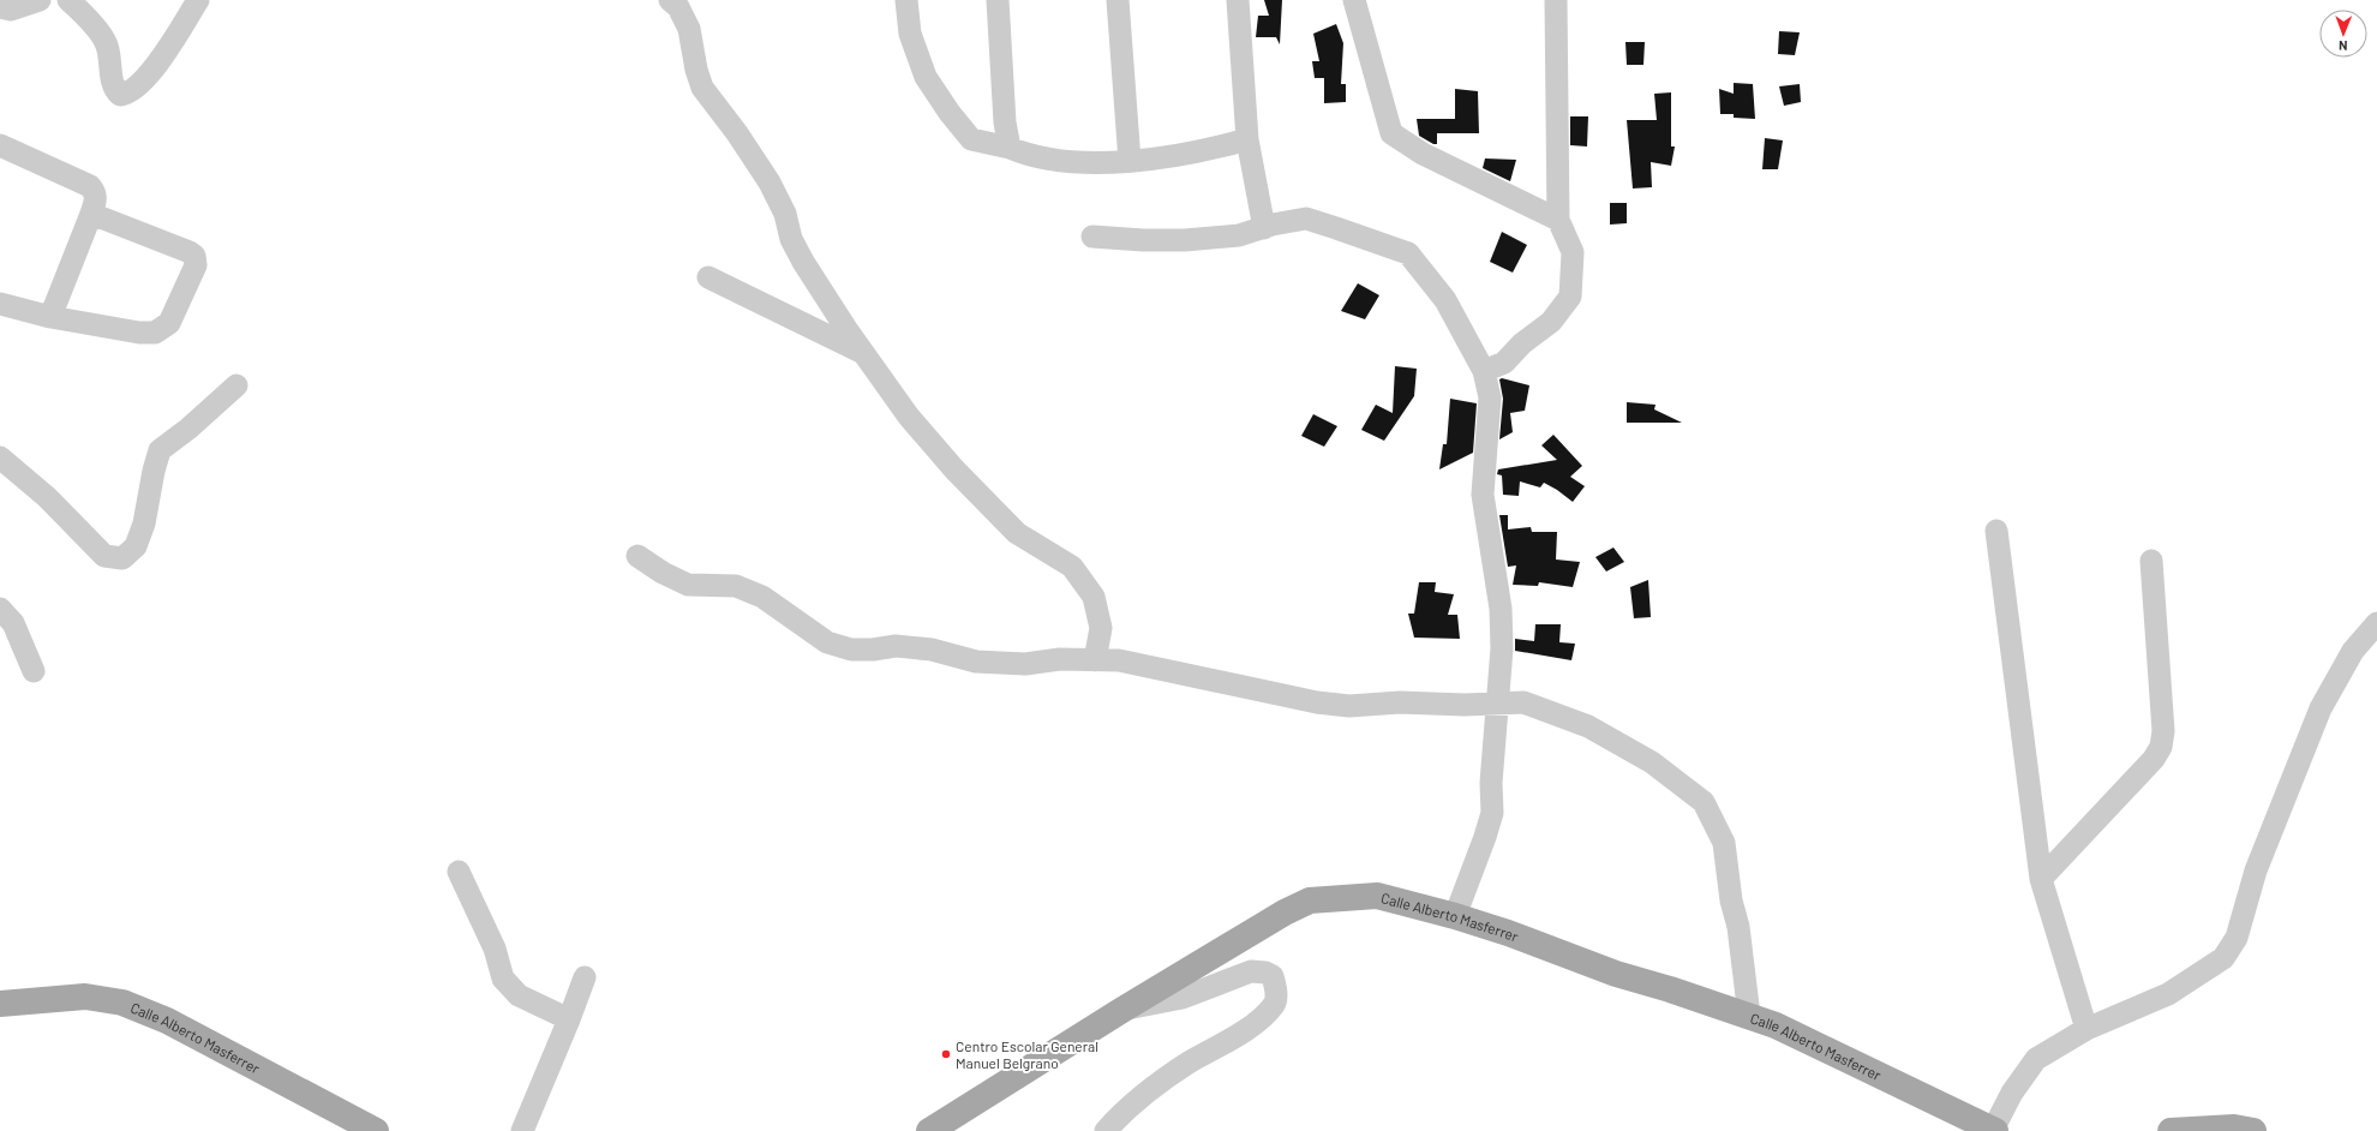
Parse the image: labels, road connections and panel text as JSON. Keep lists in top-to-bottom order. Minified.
{"streets":{"main road":["Calle Alberto Masferrer"]},"places":["Centro Escolar General Manuel Belgrano"],"north":"bottom"}
